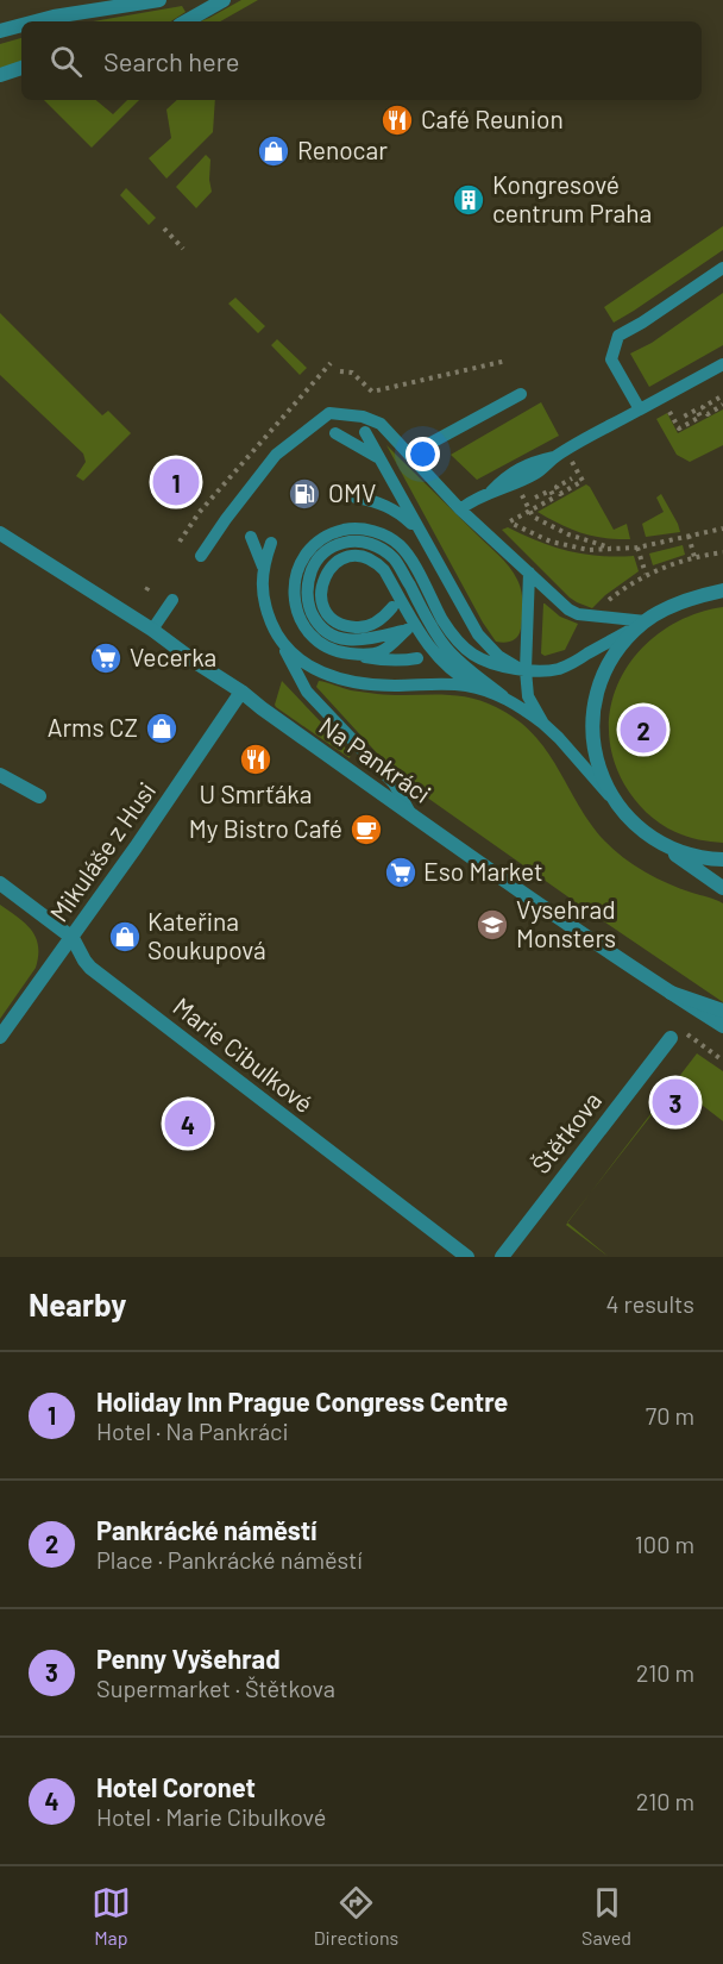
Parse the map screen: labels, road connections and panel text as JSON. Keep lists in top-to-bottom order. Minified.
{"streets":{"street":["Na Pankráci","Mikuláše z Husi","Marie Cibulkové","Štětkova"]},"crossings":[["Na Pankráci","Mikuláše z Husi"],["Mikuláše z Husi","Marie Cibulkové"]],"places":{"restaurant":["Café Reunion","U Smrťáka"],"shop":["Renocar","Arms CZ","Kateřina Soukupová"],"building":["Kongresové centrum Praha"],"fuel station":["OMV"],"supermarket":["Vecerka","Eso Market"],"cafe":["My Bistro Café"],"school or university":["Vysehrad Monsters"]},"page":{"search":"Search here","pins":["1","2","3","4"],"heading":["Nearby","4 results"],"list":[{"mark":"1","name":"Holiday Inn Prague Congress Centre","note":"Hotel · Na Pankráci","value":"70 m"},{"mark":"2","name":"Pankrácké náměstí","note":"Place · Pankrácké náměstí","value":"100 m"},{"mark":"3","name":"Penny Vyšehrad","note":"Supermarket · Štětkova","value":"210 m"},{"mark":"4","name":"Hotel Coronet","note":"Hotel · Marie Cibulkové","value":"210 m"}],"nav":["Map","Directions","Saved"]}}
